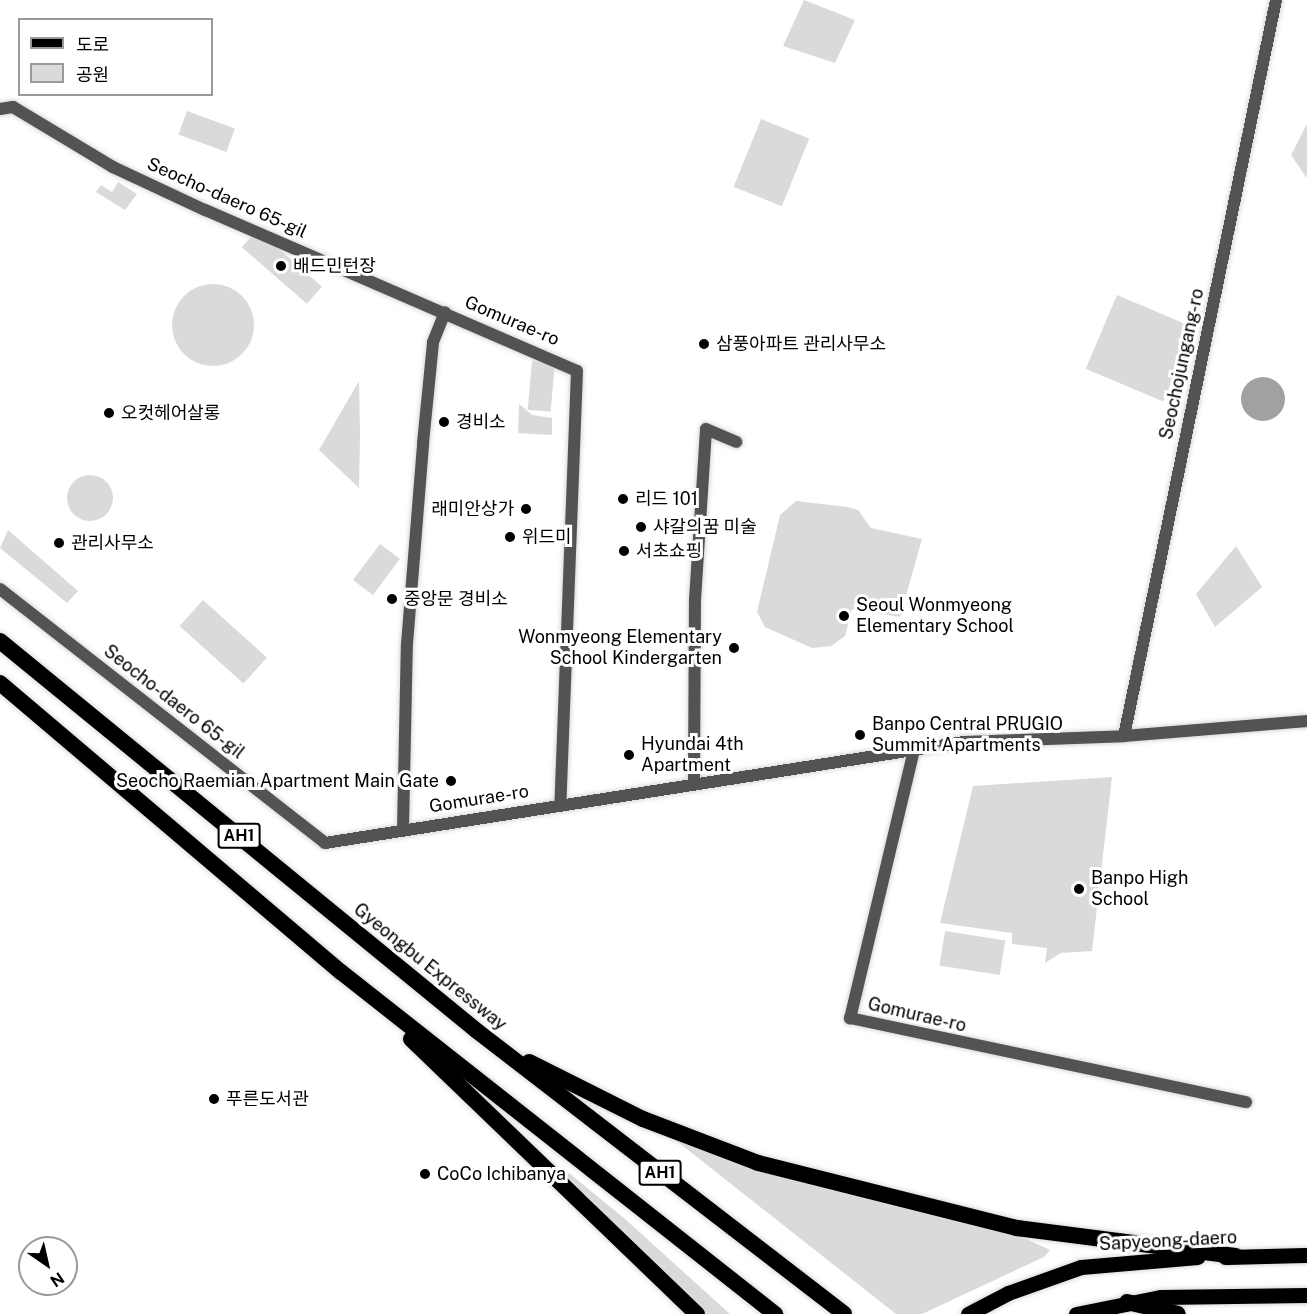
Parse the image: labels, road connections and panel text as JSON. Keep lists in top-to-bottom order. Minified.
{"streets":{"highway":["AH1","Gyeongbu Expressway"],"main road":["Sapyeong-daero"],"street":["Seocho-daero 65-gil","Gomurae-ro","Seochojungang-ro"]},"crossings":[["Seocho-daero 65-gil","Gomurae-ro"],["Gomurae-ro","Seochojungang-ro"]],"places":["배드민턴장","삼풍아파트 관리사무소","오컷헤어살롱","경비소","리드 101","래미안상가","샤갈의꿈 미술","위드미","관리사무소","서초쇼핑","중앙문 경비소","Seoul Wonmyeong Elementary School","Wonmyeong Elementary School Kindergarten","Banpo Central PRUGIO Summit Apartments","Hyundai 4th Apartment","Seocho Raemian Apartment Main Gate","Banpo High School","푸른도서관","CoCo Ichibanya"],"legend":["도로","공원"],"north":"bottom right"}
